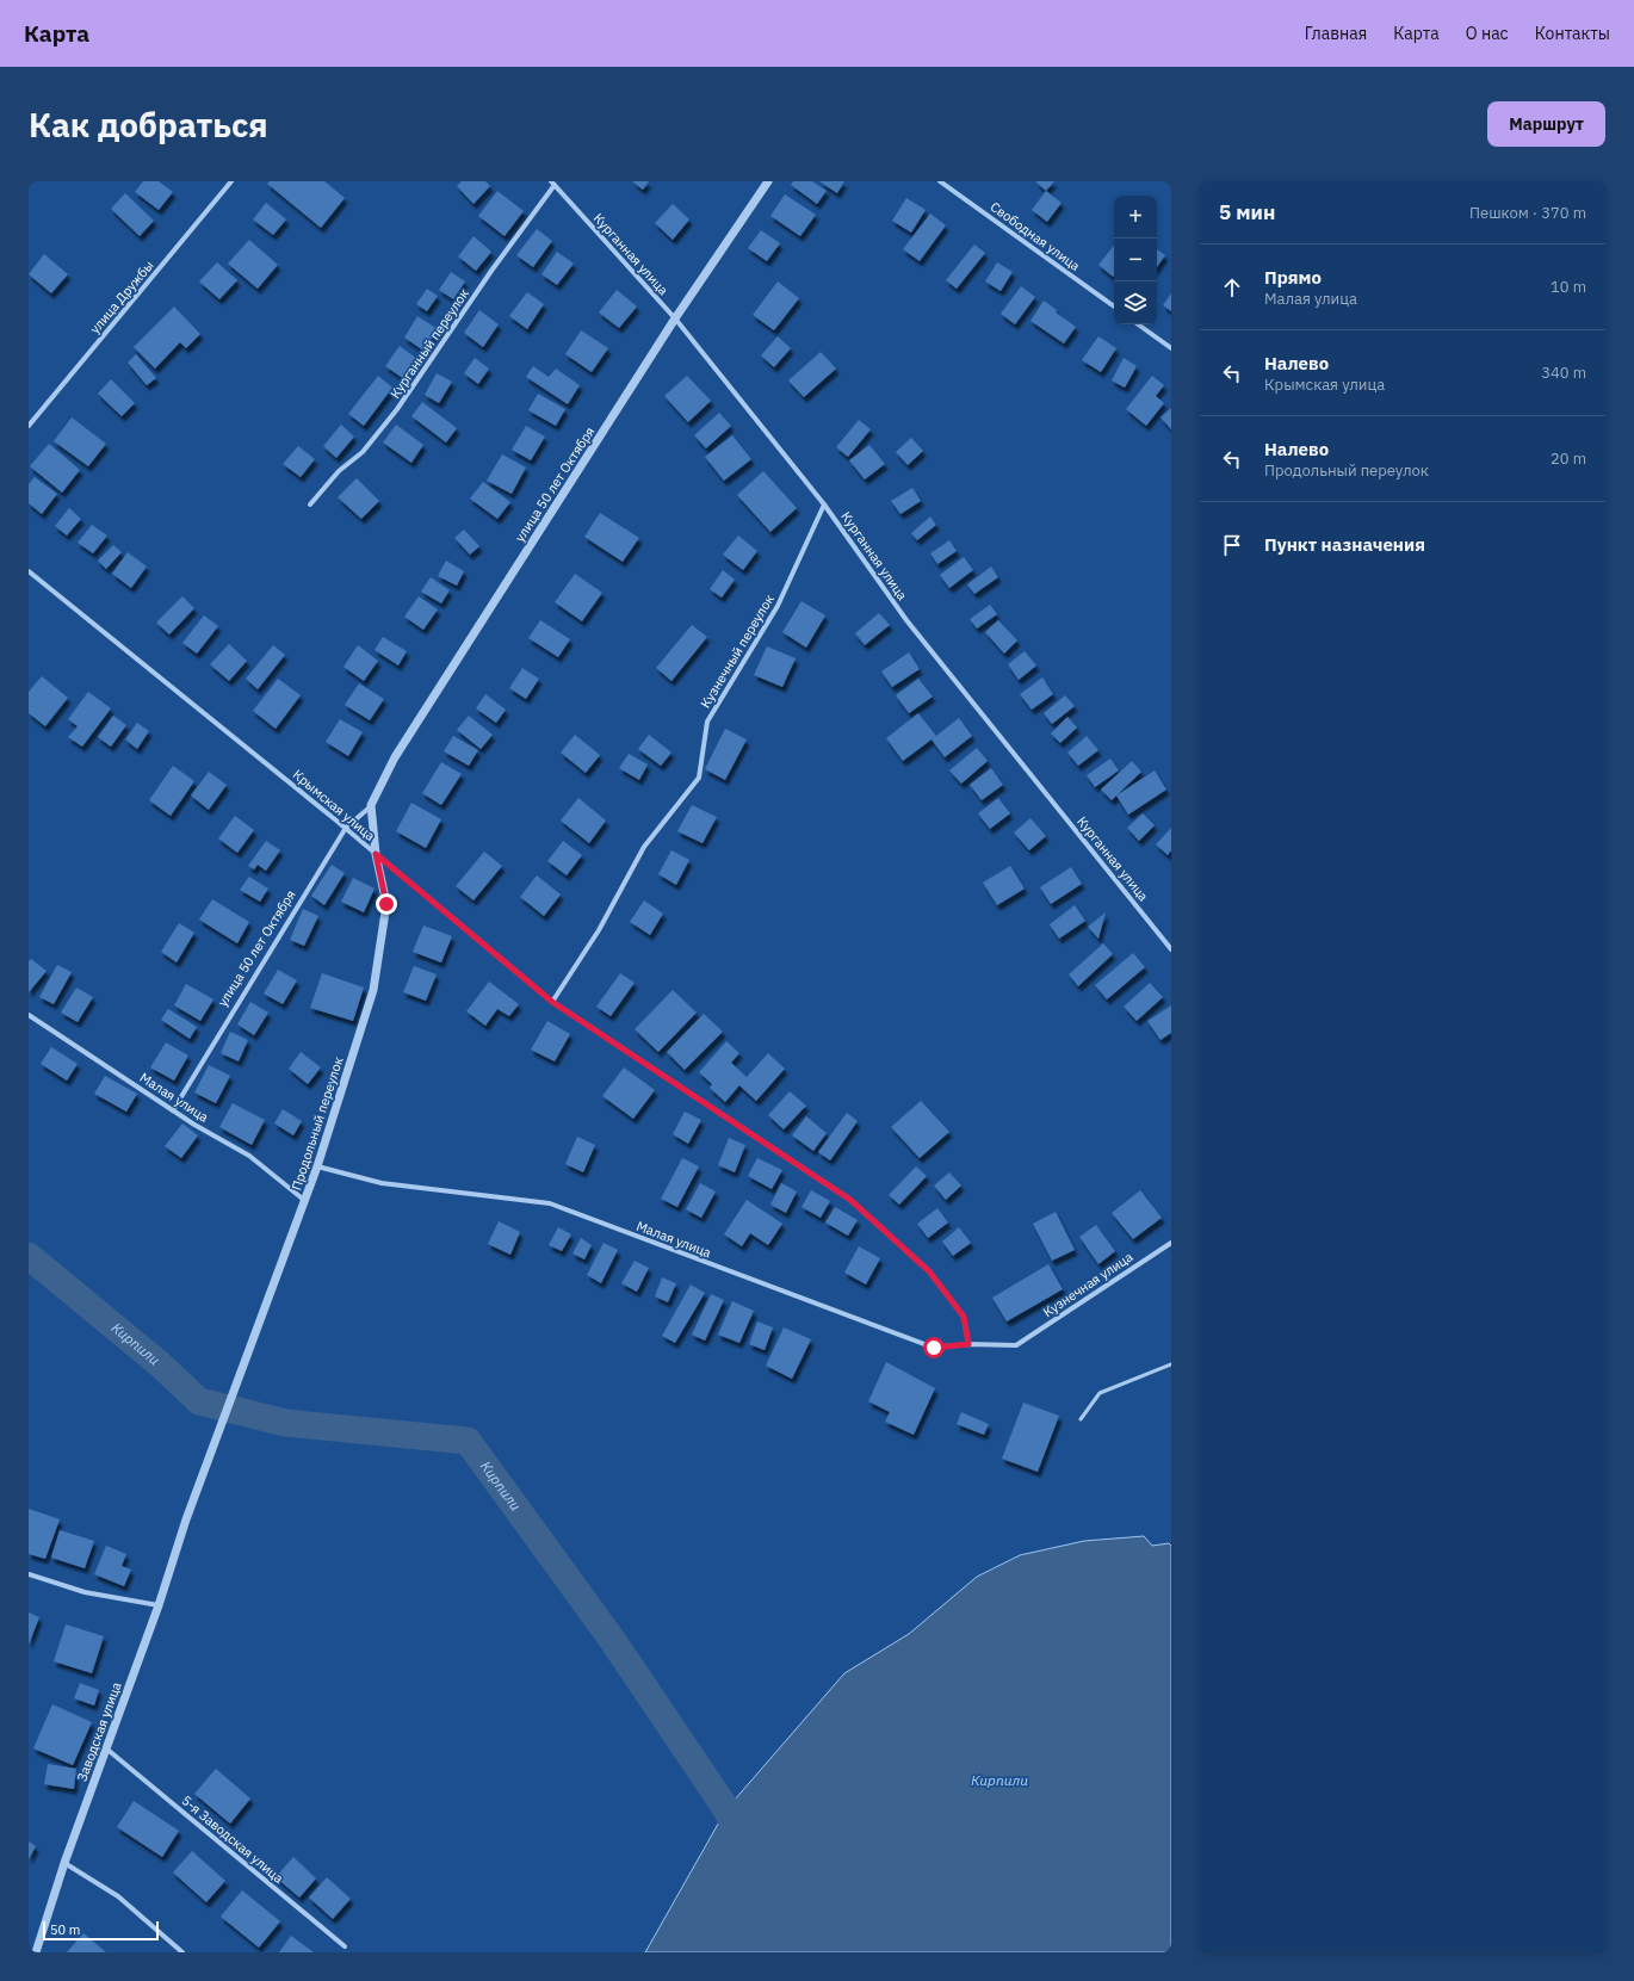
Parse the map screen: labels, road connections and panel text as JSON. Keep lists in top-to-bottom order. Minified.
{"streets":{"street":["Свободная улица","Курганная улица","улица Дружбы","Курганный переулок","улица 50 лет Октября","Кузнечный переулок","Крымская улица","Малая улица","Продольный переулок","Кузнечная улица","Заводская улица","5-я Заводская улица"]},"crossings":[["Курганная улица","Курганный переулок"],["Курганная улица","улица 50 лет Октября"],["Курганная улица","Кузнечный переулок"],["улица 50 лет Октября","Крымская улица"],["улица 50 лет Октября","Малая улица"],["Кузнечный переулок","Крымская улица"],["Крымская улица","Малая улица"],["Крымская улица","Продольный переулок"],["Малая улица","Продольный переулок"],["Малая улица","Кузнечная улица"],["Продольный переулок","Заводская улица"],["Заводская улица","5-я Заводская улица"]],"water":["Кирпили"],"scale_bar":"50 m","page":{"header":"Карта","nav":["Главная","Карта","О нас","Контакты"],"buttons":"Маршрут","title":"Как добраться","heading":["5 мин","Пешком · 370 m"],"map_buttons":["+","−"],"list":[["Прямо","Малая улица","10 m"],["Налево","Крымская улица","340 m"],["Налево","Продольный переулок","20 m"],"Пункт назначения"],"scale":"50 m"}}
